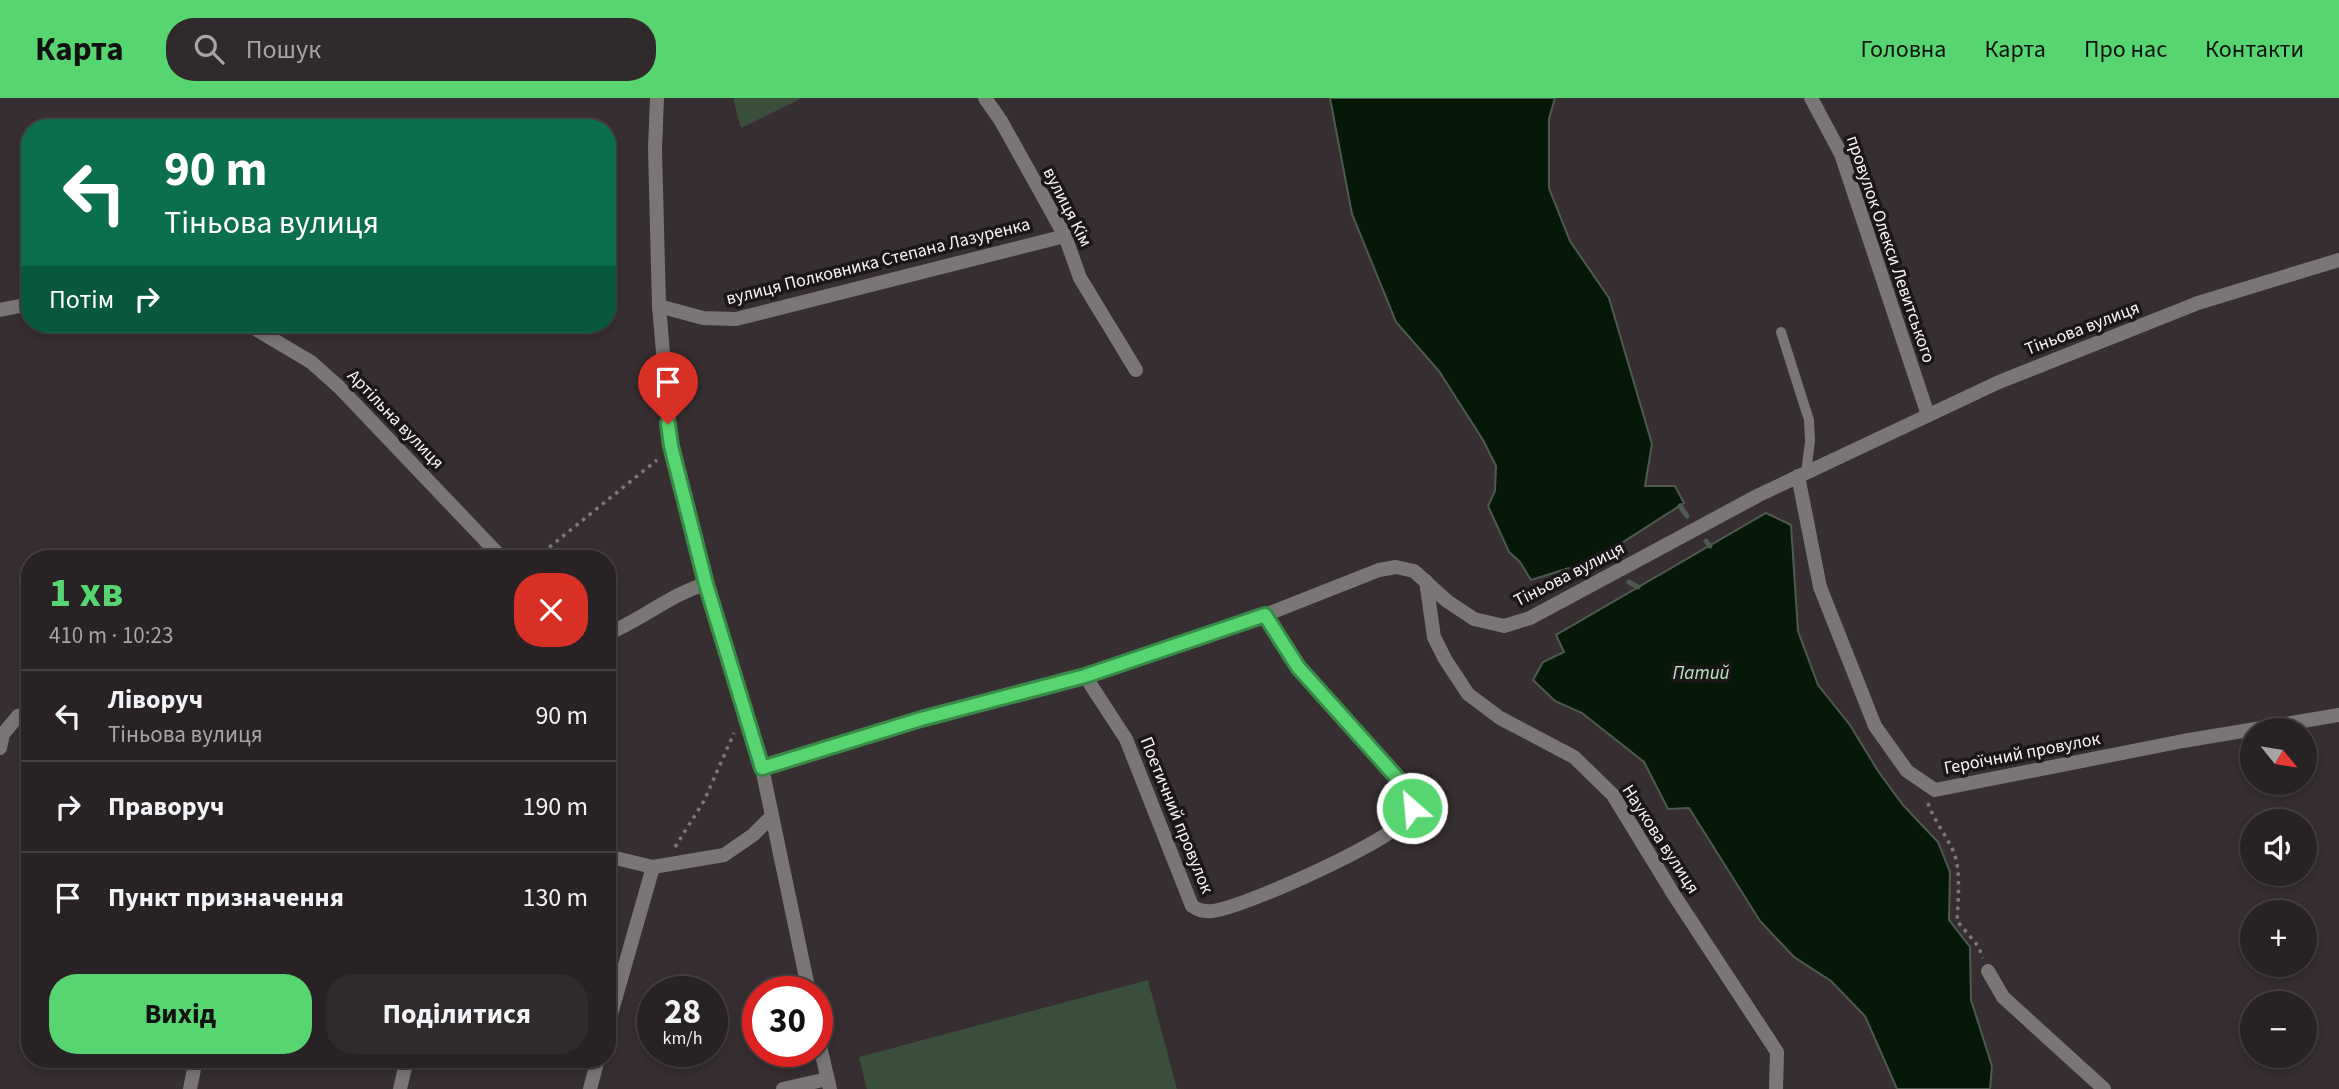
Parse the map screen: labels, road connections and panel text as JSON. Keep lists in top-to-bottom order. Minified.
{"streets":{"street":["вулиця Кім","провулок Олекси Левитського","вулиця Полковника Степана Лазуренка","Тіньова вулиця","Артільна вулиця","Героїчний провулок","Поетичний провулок","Наукова вулиця"]},"crossings":[["вулиця Кім","вулиця Полковника Степана Лазуренка"],["провулок Олекси Левитського","Тіньова вулиця"],["Тіньова вулиця","Героїчний провулок"],["Тіньова вулиця","Поетичний провулок"],["Тіньова вулиця","Наукова вулиця"]],"water":["Патий"],"north":"bottom right","page":{"header":"Карта","search":"Пошук","nav":["Головна","Карта","Про нас","Контакти"],"turn":["90 m","Тіньова вулиця"],"then":"Потім","heading":["1 хв","410 m · 10:23"],"list":[{"name":"Ліворуч","note":"Тіньова вулиця","value":"90 m"},{"name":"Праворуч","value":"190 m"},{"name":"Пункт призначення","value":"130 m"}],"map_buttons":["+","−"],"buttons":["Вихід","Поділитися"],"speed":"28 km/h","limit":"30"}}
